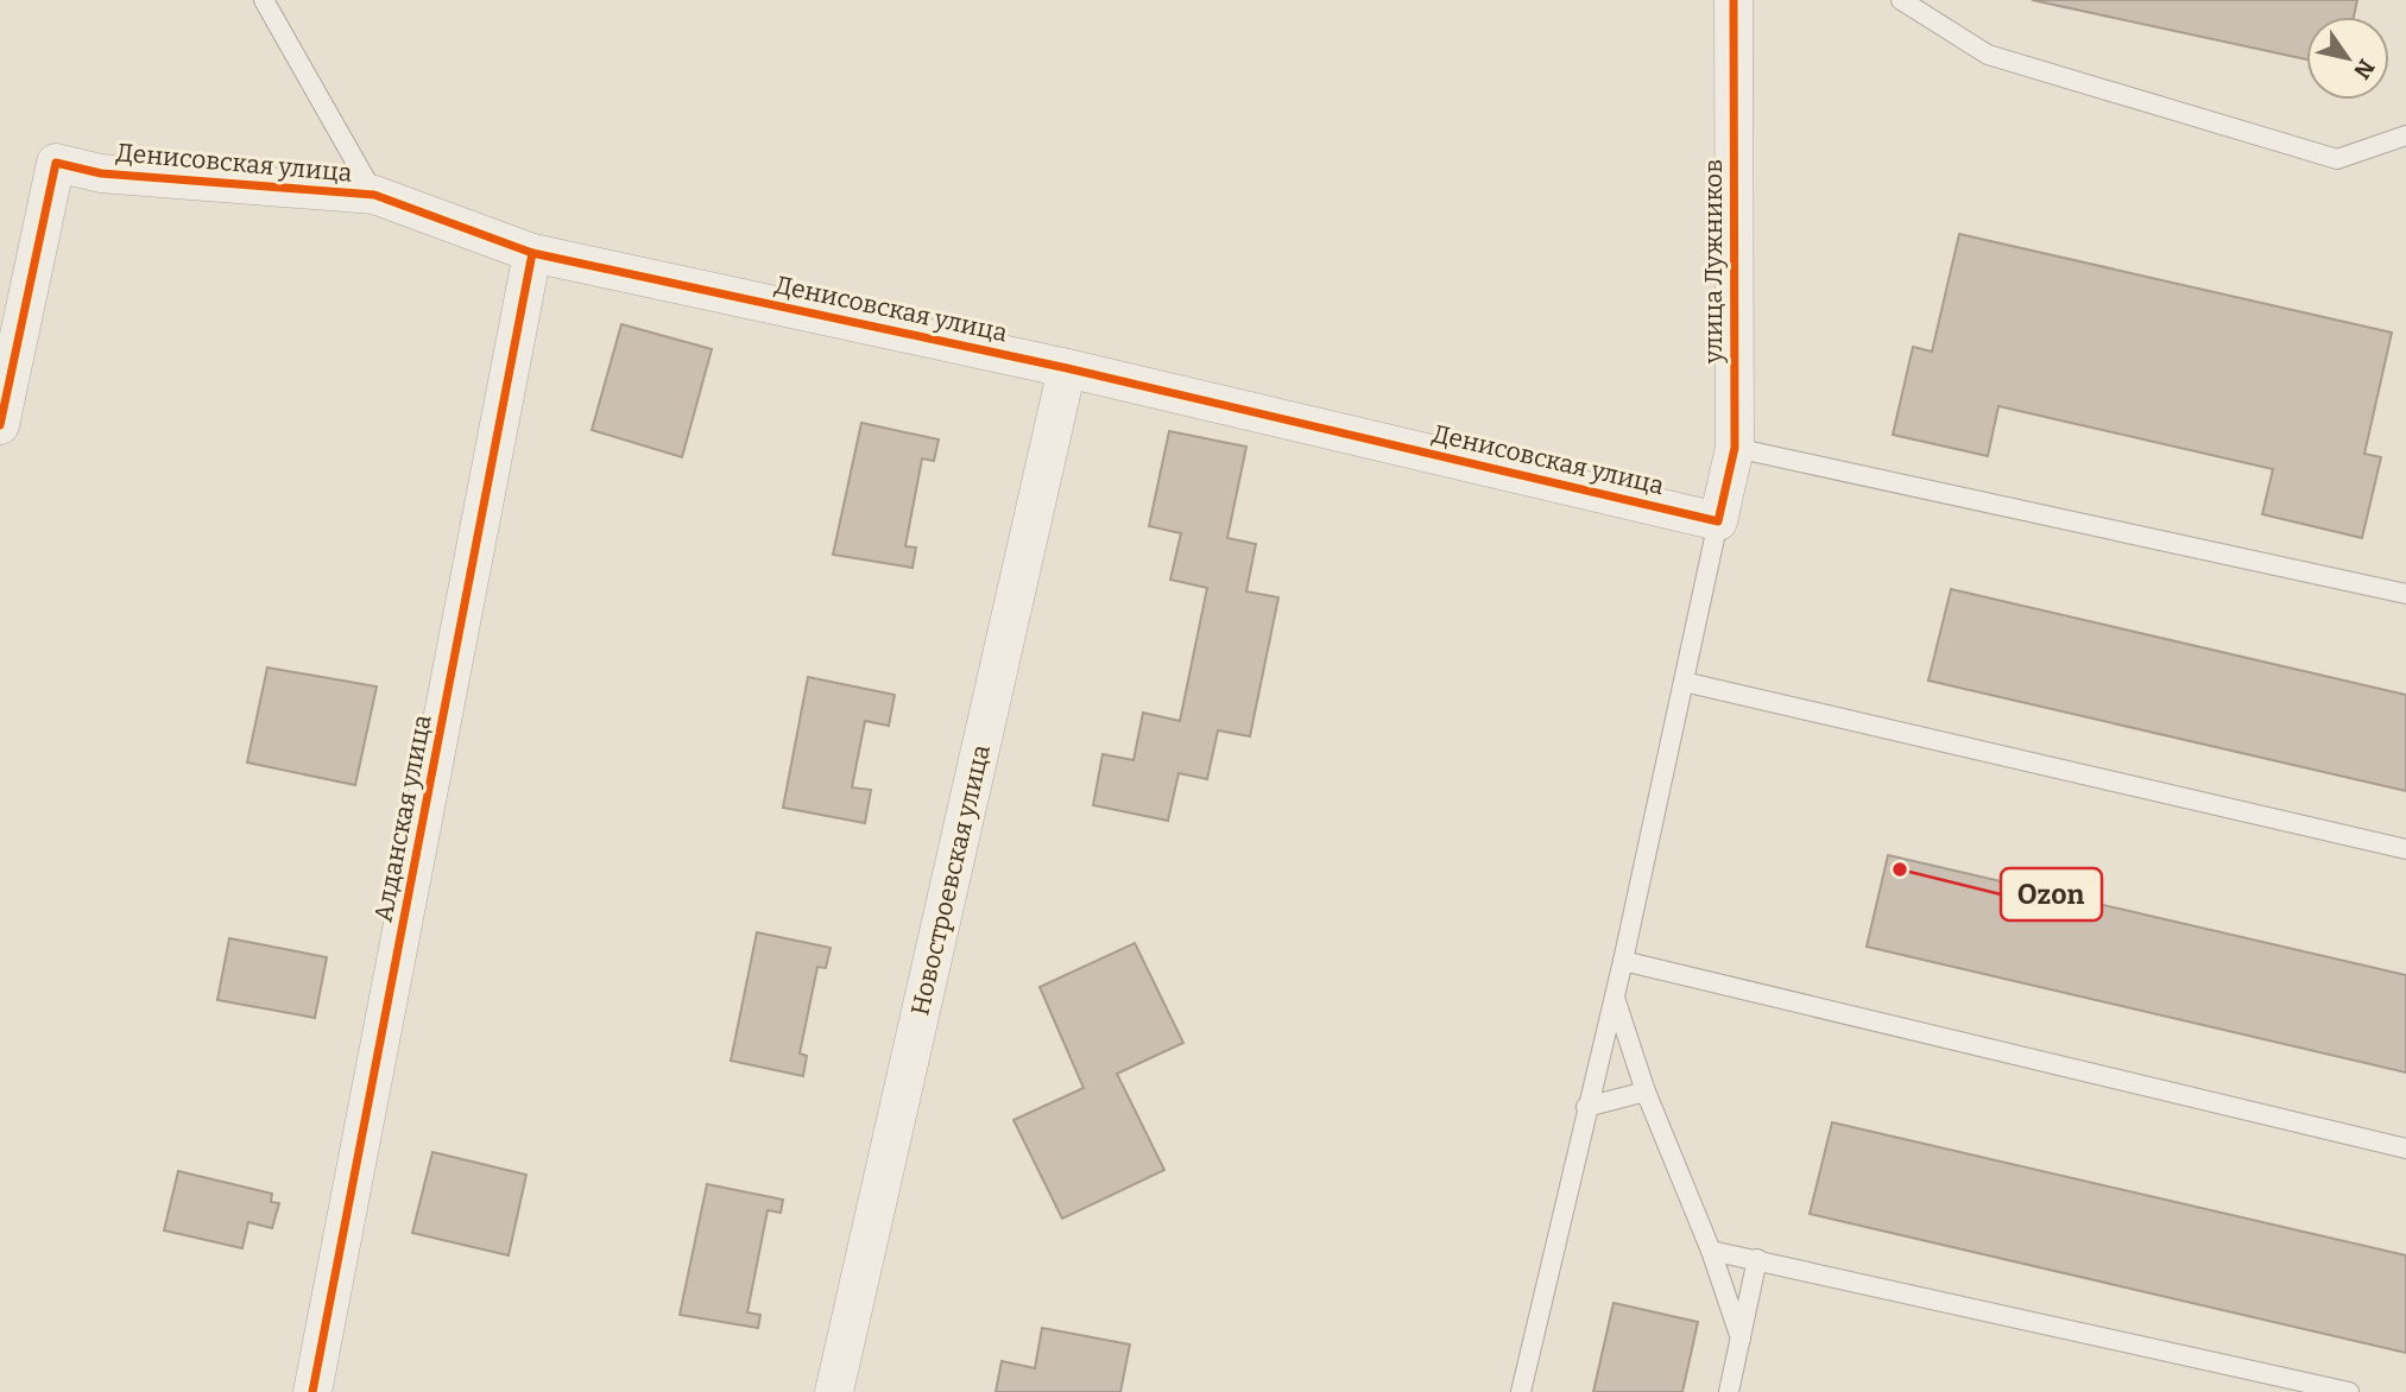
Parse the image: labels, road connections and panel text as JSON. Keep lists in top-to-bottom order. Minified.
{"streets":{"street":["Денисовская улица","улица Лужников","Алданская улица","Новостроевская улица"]},"crossings":[["Денисовская улица","улица Лужников"],["Денисовская улица","Алданская улица"],["Денисовская улица","Новостроевская улица"]],"places":["Ozon"],"north":"bottom right"}
